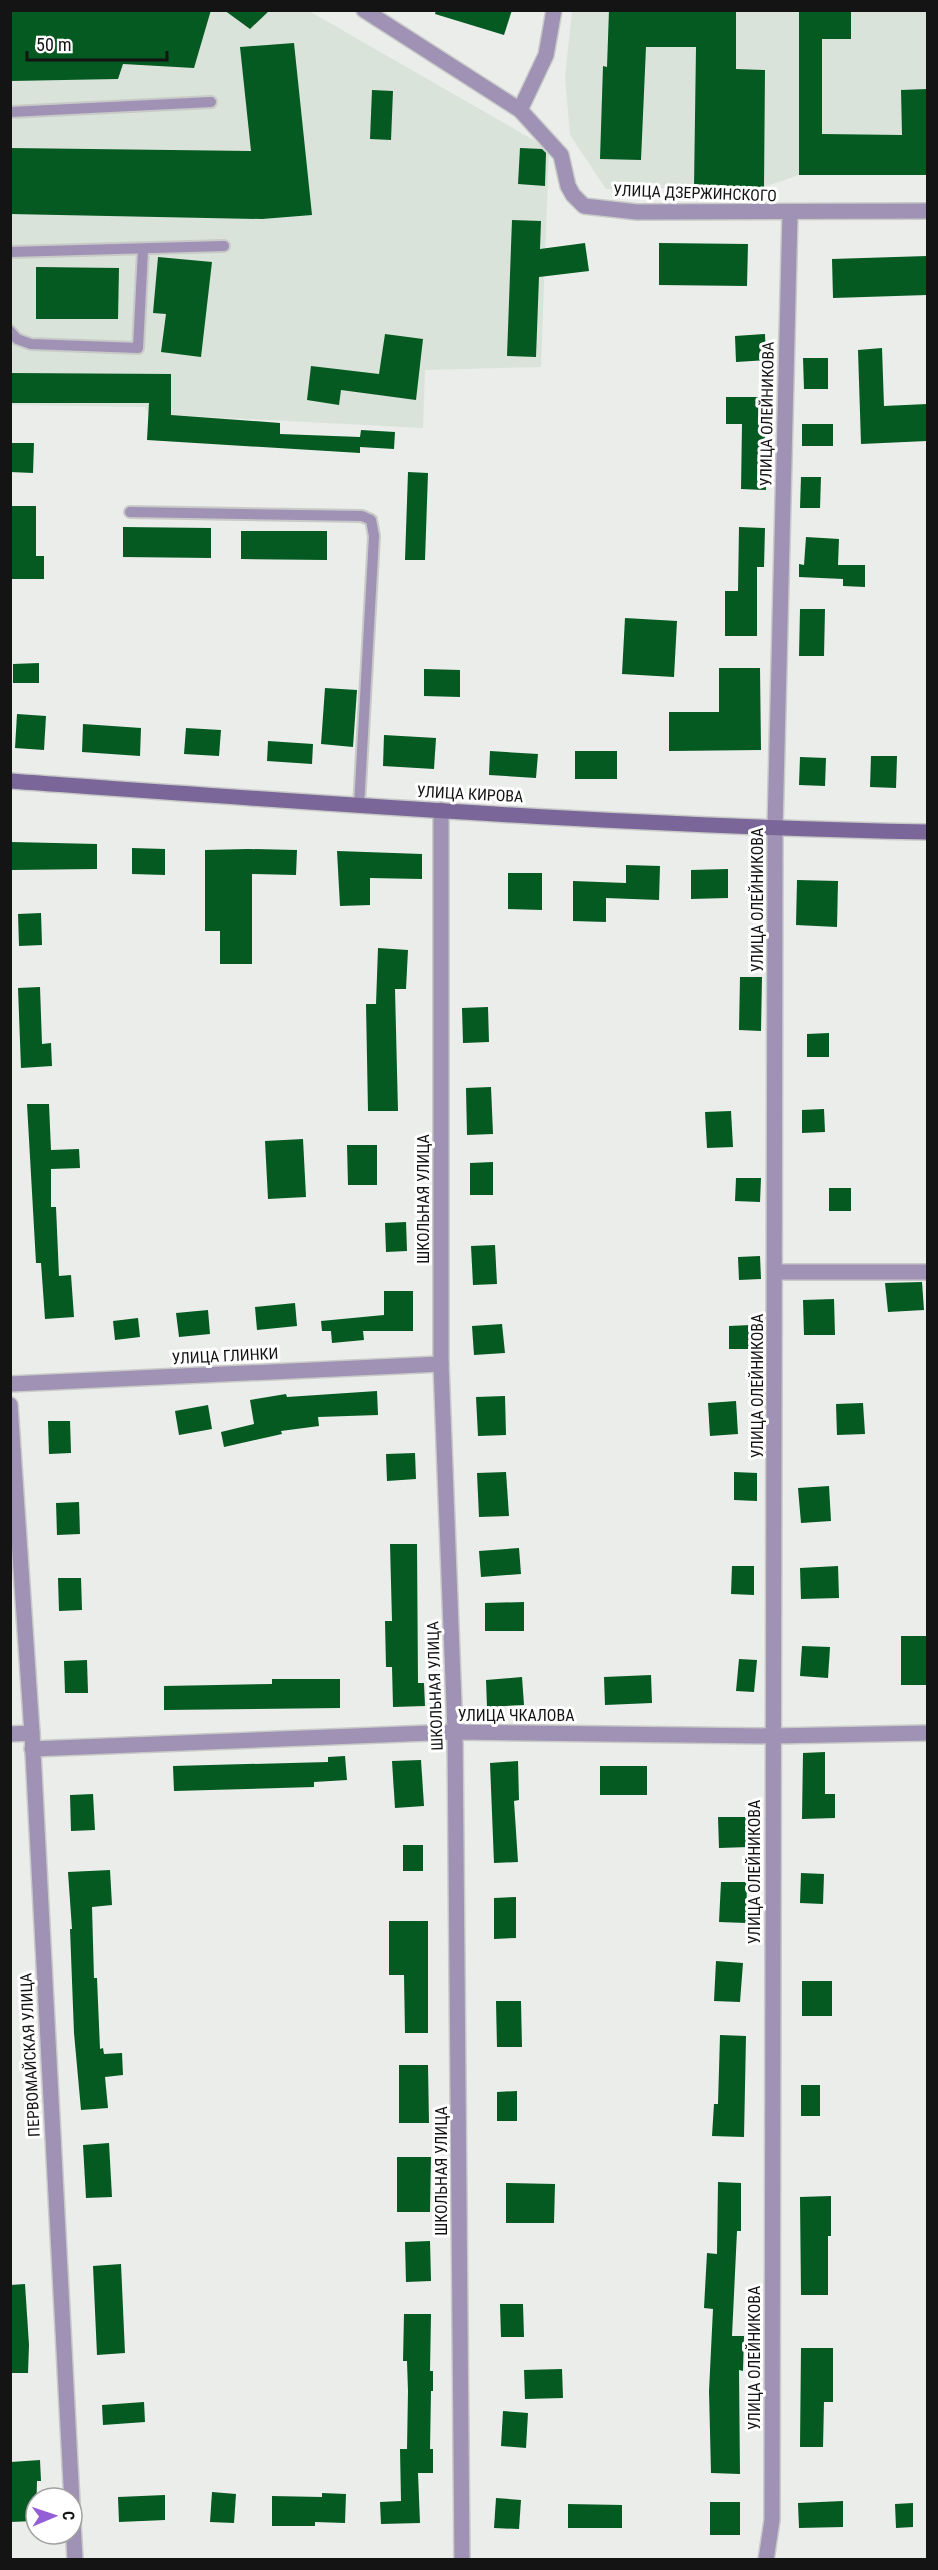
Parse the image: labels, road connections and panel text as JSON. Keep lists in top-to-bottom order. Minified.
{"streets":{"street":["УЛИЦА ДЗЕРЖИНСКОГО","УЛИЦА ОЛЕЙНИКОВА","УЛИЦА КИРОВА","ШКОЛЬНАЯ УЛИЦА","УЛИЦА ГЛИНКИ","УЛИЦА ЧКАЛОВА","ПЕРВОМАЙСКАЯ УЛИЦА"]},"crossings":[["УЛИЦА ДЗЕРЖИНСКОГО","УЛИЦА ОЛЕЙНИКОВА"],["УЛИЦА ОЛЕЙНИКОВА","УЛИЦА КИРОВА"],["УЛИЦА ОЛЕЙНИКОВА","УЛИЦА ЧКАЛОВА"],["УЛИЦА КИРОВА","ШКОЛЬНАЯ УЛИЦА"],["ШКОЛЬНАЯ УЛИЦА","УЛИЦА ГЛИНКИ"],["ШКОЛЬНАЯ УЛИЦА","УЛИЦА ЧКАЛОВА"],["УЛИЦА ЧКАЛОВА","ПЕРВОМАЙСКАЯ УЛИЦА"]],"scale_bar":"50 m","north":"right"}
